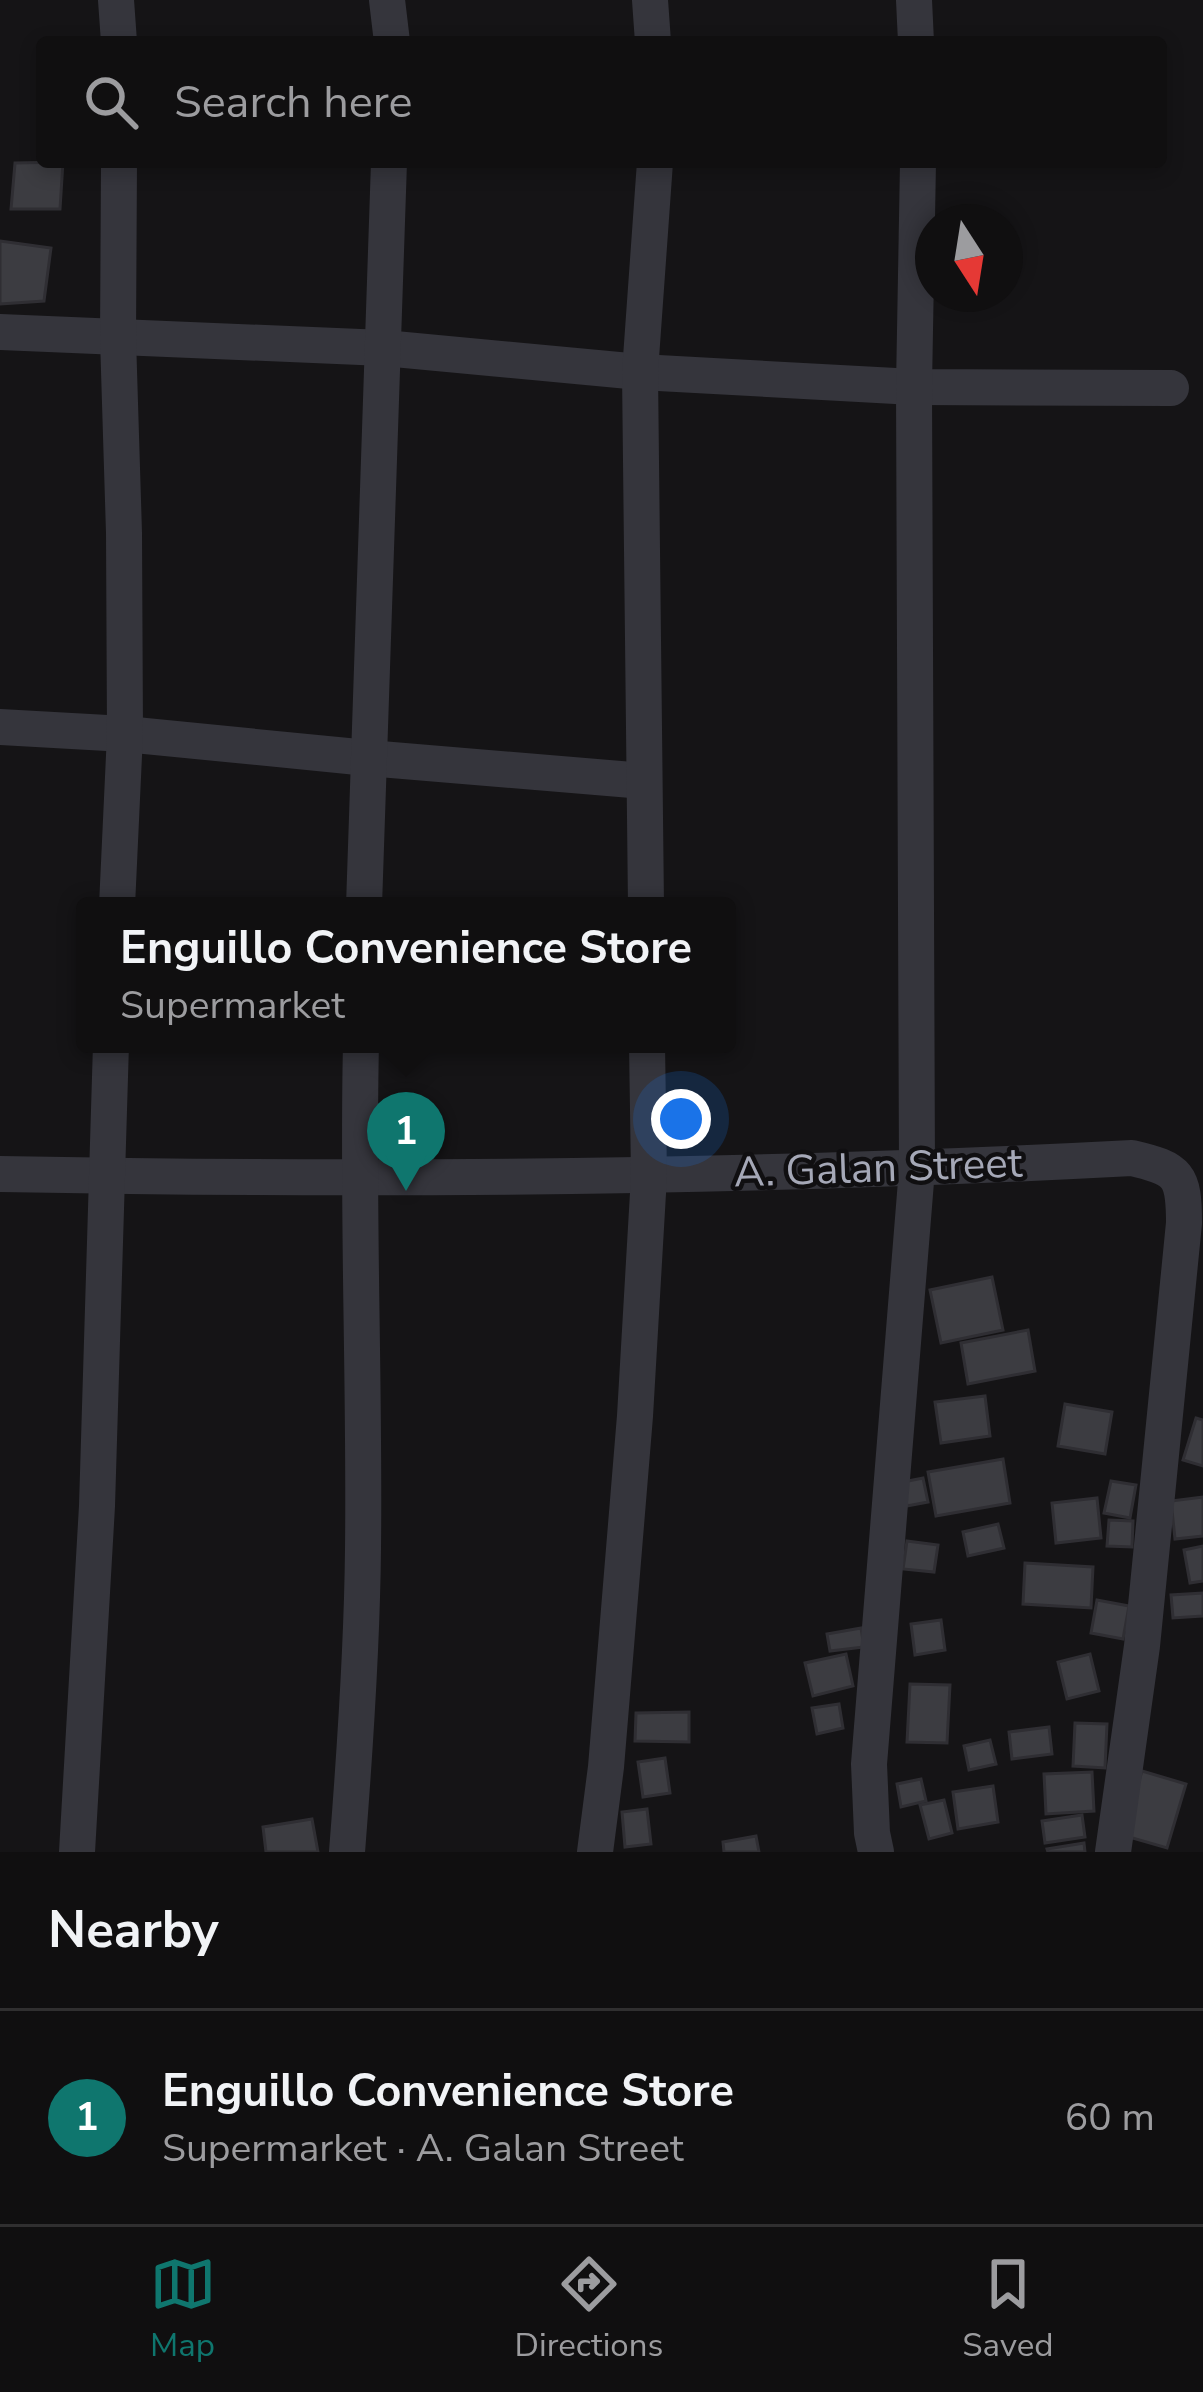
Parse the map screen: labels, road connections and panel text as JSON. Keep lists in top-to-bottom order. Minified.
{"streets":{"street":["A. Galan Street"]},"north":"bottom","page":{"search":"Search here","popup":["Enguillo Convenience Store","Supermarket"],"pins":"1","heading":"Nearby","list":[{"mark":"1","name":"Enguillo Convenience Store","note":"Supermarket · A. Galan Street","value":"60 m"}],"nav":["Map","Directions","Saved"]}}
